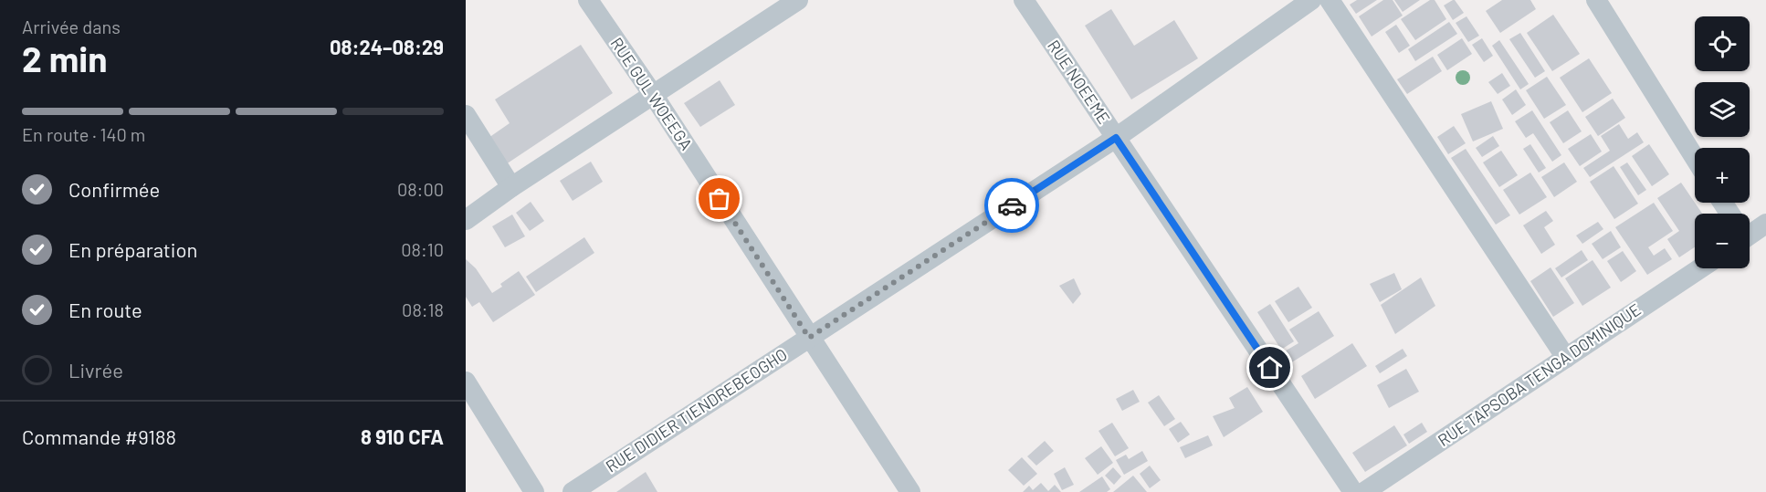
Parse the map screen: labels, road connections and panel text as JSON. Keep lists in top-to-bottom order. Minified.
{"streets":{"street":["RUE NOEEME","RUE GUL WOEEGA","RUE TAPSOBA TENGA DOMINIQUE","RUE DIDIER TIENDREBEOGHO"]},"crossings":[["RUE NOEEME","RUE DIDIER TIENDREBEOGHO"],["RUE GUL WOEEGA","RUE DIDIER TIENDREBEOGHO"]],"page":{"heading":["2 min","Arrivée dans","08:24–08:29"],"panel":["Commande #9188","8 910 CFA"],"map_buttons":["+","−"],"bar":"En route · 140 m","list":[["Confirmée","08:00"],["En préparation","08:10"],["En route","08:18"],"Livrée"]}}
